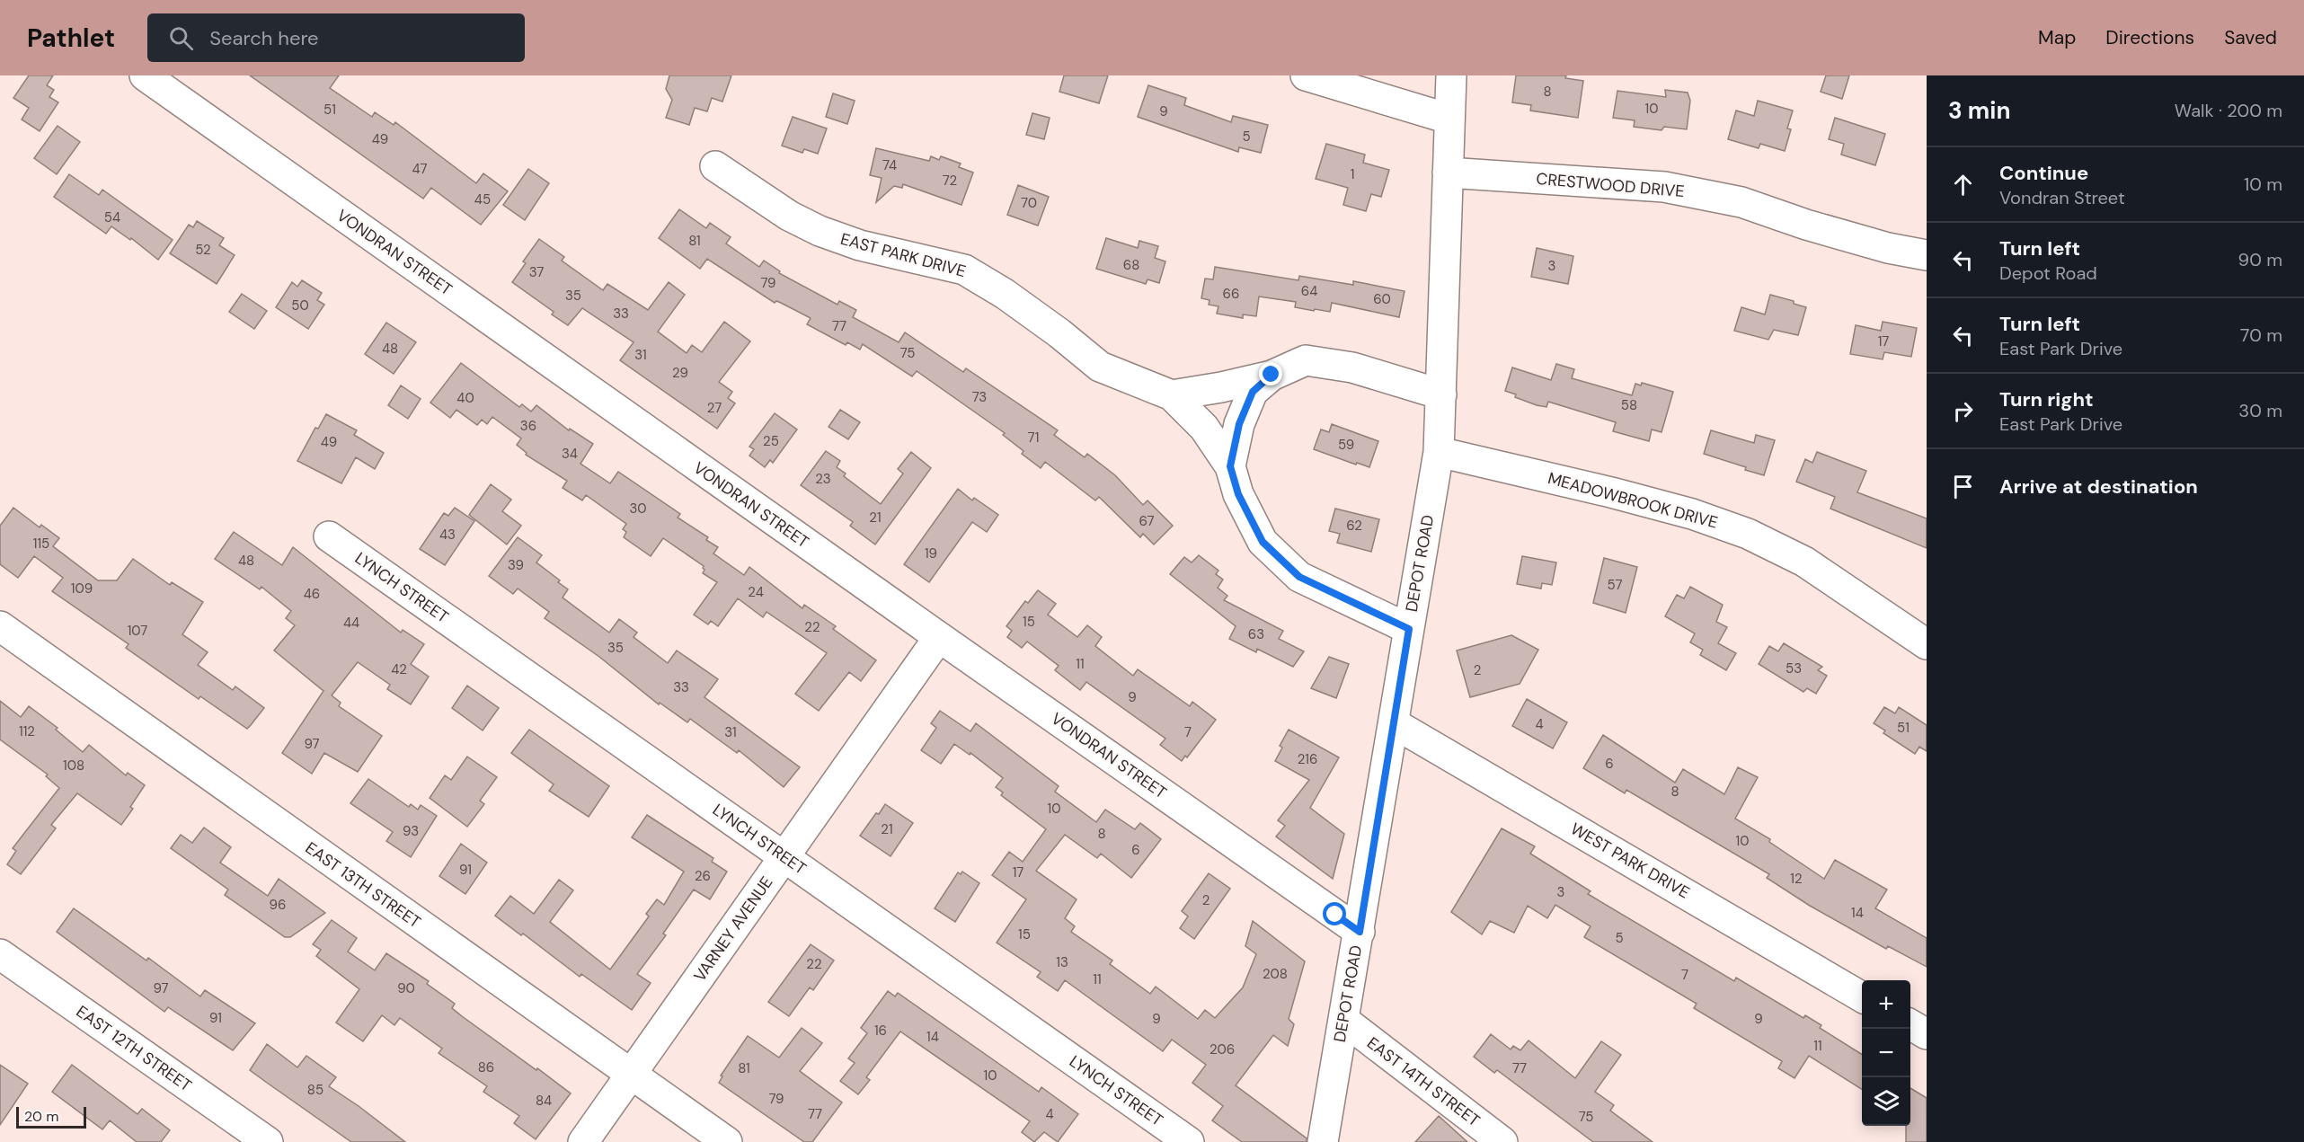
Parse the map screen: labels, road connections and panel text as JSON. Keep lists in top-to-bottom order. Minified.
{"streets":{"street":["CRESTWOOD DRIVE","VONDRAN STREET","EAST PARK DRIVE","MEADOWBROOK DRIVE","DEPOT ROAD","LYNCH STREET","WEST PARK DRIVE","EAST 13TH STREET","VARNEY AVENUE","EAST 12TH STREET","EAST 14TH STREET"]},"crossings":[["CRESTWOOD DRIVE","DEPOT ROAD"],["VONDRAN STREET","DEPOT ROAD"],["VONDRAN STREET","VARNEY AVENUE"],["EAST PARK DRIVE","DEPOT ROAD"],["MEADOWBROOK DRIVE","DEPOT ROAD"],["DEPOT ROAD","WEST PARK DRIVE"],["DEPOT ROAD","EAST 14TH STREET"],["LYNCH STREET","VARNEY AVENUE"],["EAST 13TH STREET","VARNEY AVENUE"]],"house_numbers":["8","10","51","9","5","49","74","47","1","72","45","70","54","81","52","68","3","37","79","64","66","35","60","50","33","77","17","48","75","31","29","73","40","58","27","36","71","25","49","59","34","23","30","21","67","62","43","115","19","48","39","57","109","24","46","15","44","22","107","63","35","11","53","42","2","33","9","4","51","112","31","7","97","216","6","108","8","10","21","93","8","10","6","91","17","26","12","3","2","96","14","15","5","13","22","208","7","11","97","90","91","9","9","16","14","11","206","86","81","77","10","85","79","84","77","4","75"],"scale_bar":"20 m","page":{"header":"Pathlet","search":"Search here","nav":["Map","Directions","Saved"],"heading":["3 min","Walk · 200 m"],"list":[["Continue","Vondran Street","10 m"],["Turn left","Depot Road","90 m"],["Turn left","East Park Drive","70 m"],["Turn right","East Park Drive","30 m"],"Arrive at destination"],"map_buttons":["+","−"],"scale":"20 m"}}
